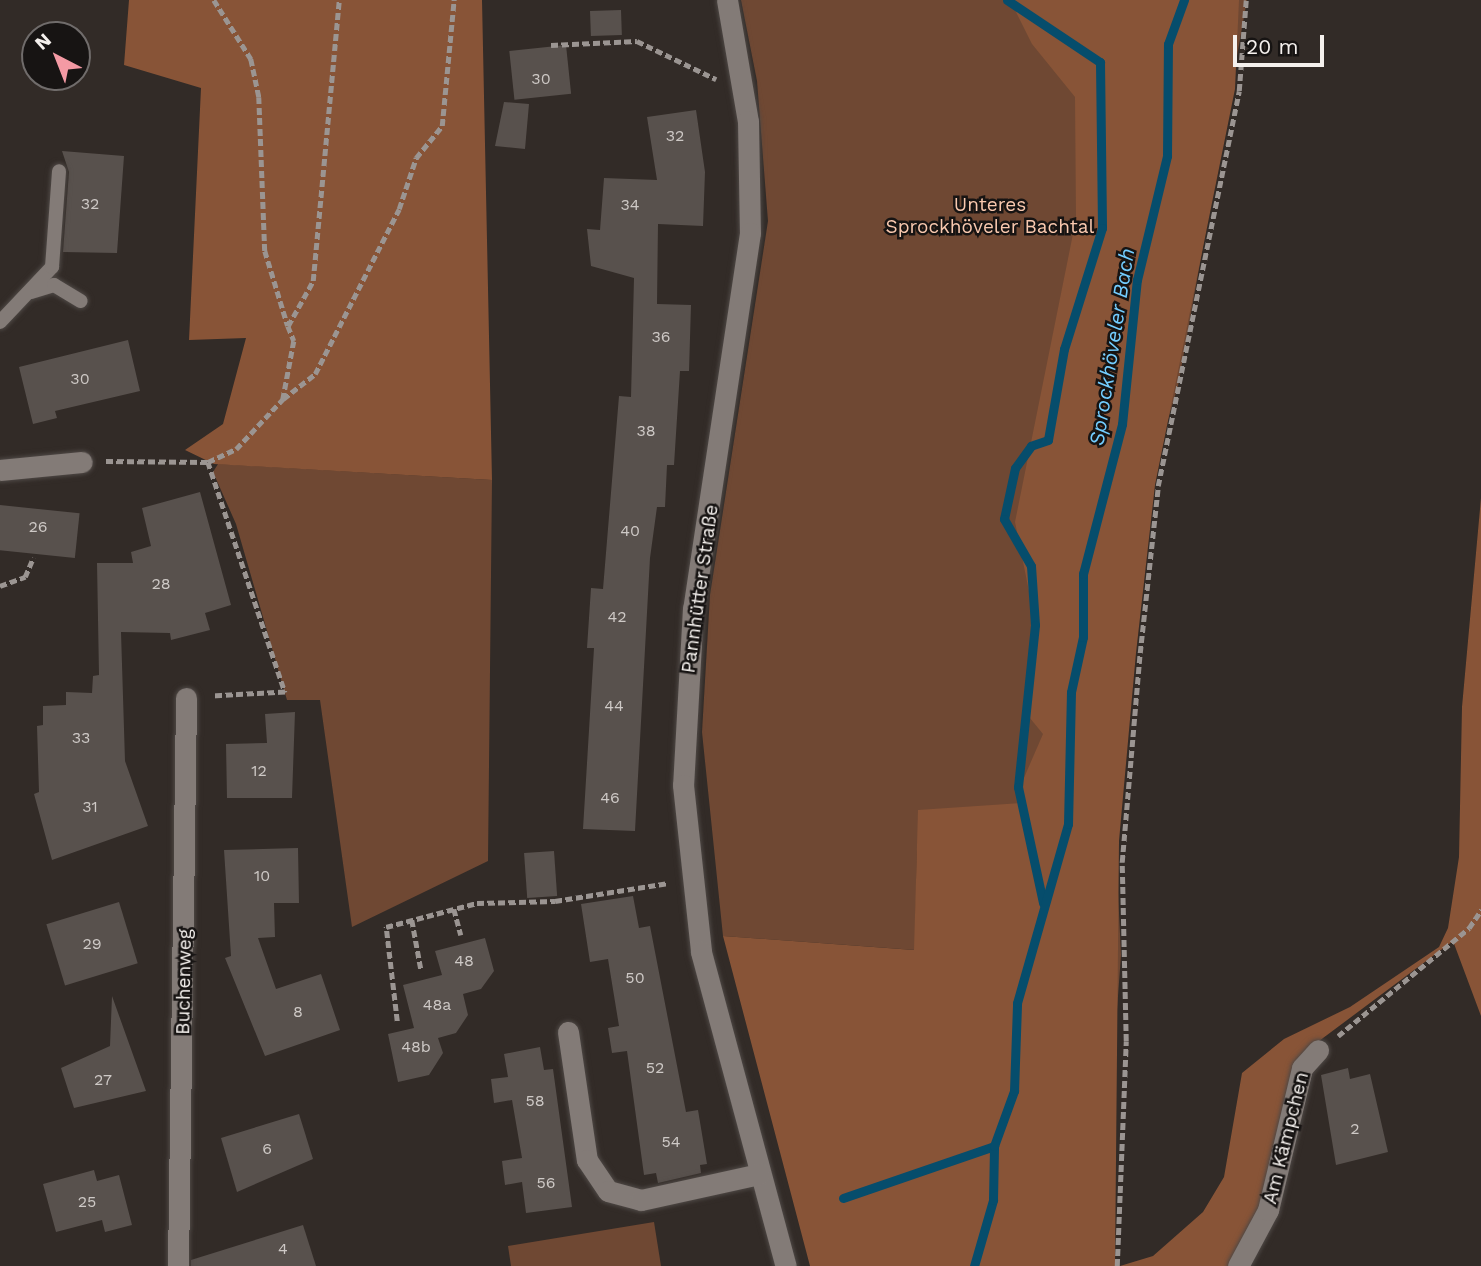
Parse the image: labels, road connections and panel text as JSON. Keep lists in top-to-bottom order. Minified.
{"streets":{"street":["Pannhütter Straße","Buchenweg","Am Kämpchen"]},"water":["Sprockhöveler Bach"],"parks":["Unteres Sprockhöveler Bachtal"],"house_numbers":["30","32","32","34","36","30","38","26","40","28","42","44","33","12","46","31","10","29","48","50","48a","8","48b","52","27","58","2","54","6","56","25","4"],"scale_bar":"20 m","north":"top left"}
